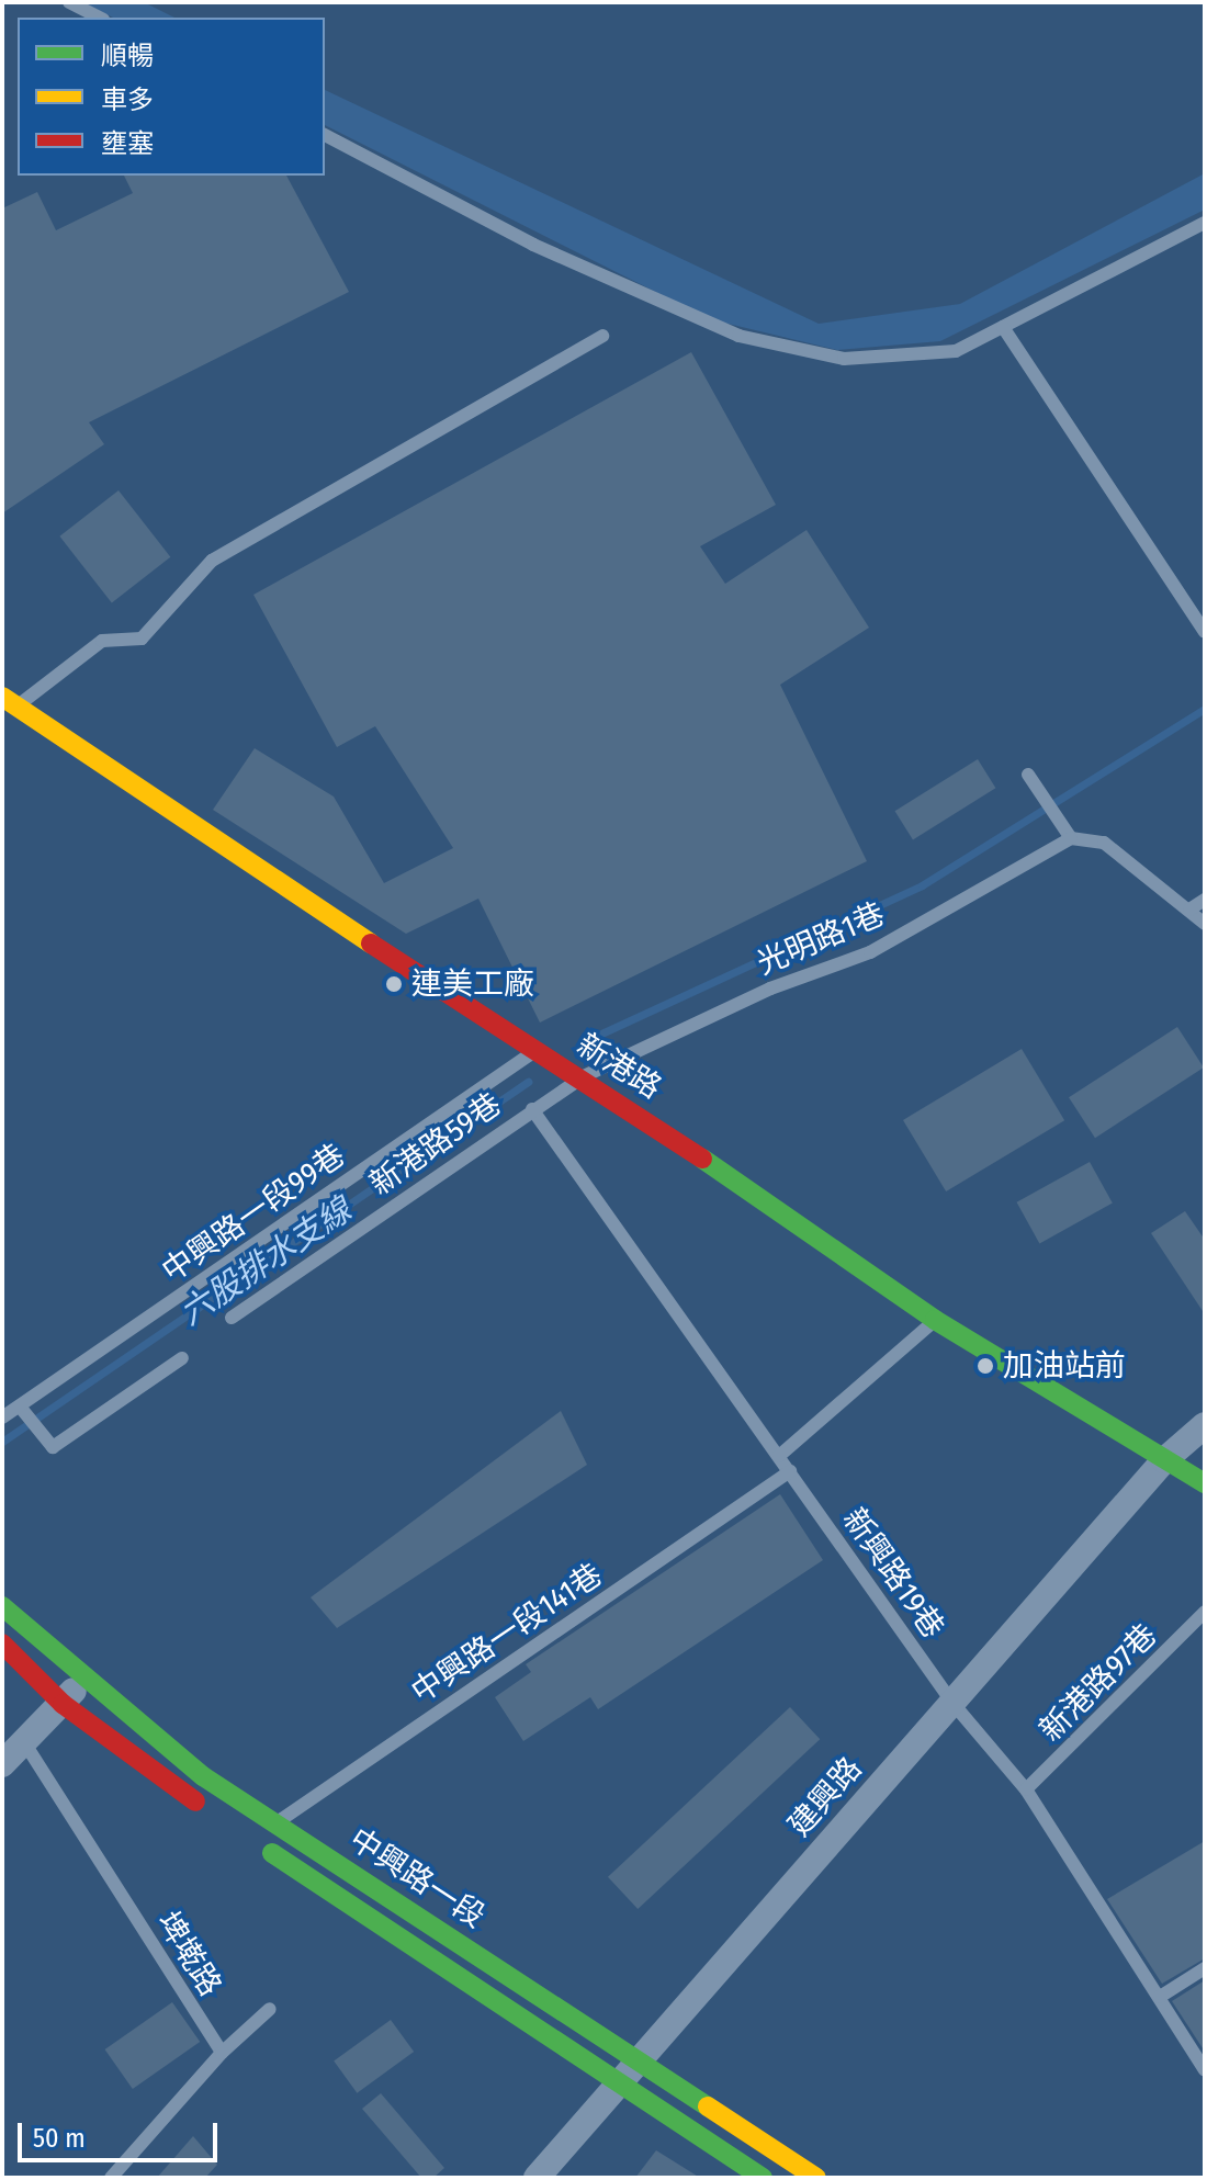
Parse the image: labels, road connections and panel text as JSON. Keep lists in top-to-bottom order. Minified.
{"streets":{"main road":["新港路","中興路一段"],"street":["建興路"],"lane":["光明路1巷","新港路59巷","中興路一段99巷","新興路19巷","中興路一段141巷","新港路97巷","埤墘路"]},"crossings":[["光明路1巷","新港路"],["光明路1巷","新港路59巷"],["新港路","新港路59巷"],["新港路","中興路一段99巷"],["新港路","建興路"],["新港路59巷","新興路19巷"],["新興路19巷","中興路一段141巷"],["新興路19巷","新港路97巷"],["新興路19巷","建興路"],["中興路一段141巷","中興路一段"],["建興路","中興路一段"]],"water":["六股排水支線"],"places":["連美工廠","加油站前"],"legend":["順暢","車多","壅塞"],"scale_bar":"50 m"}
